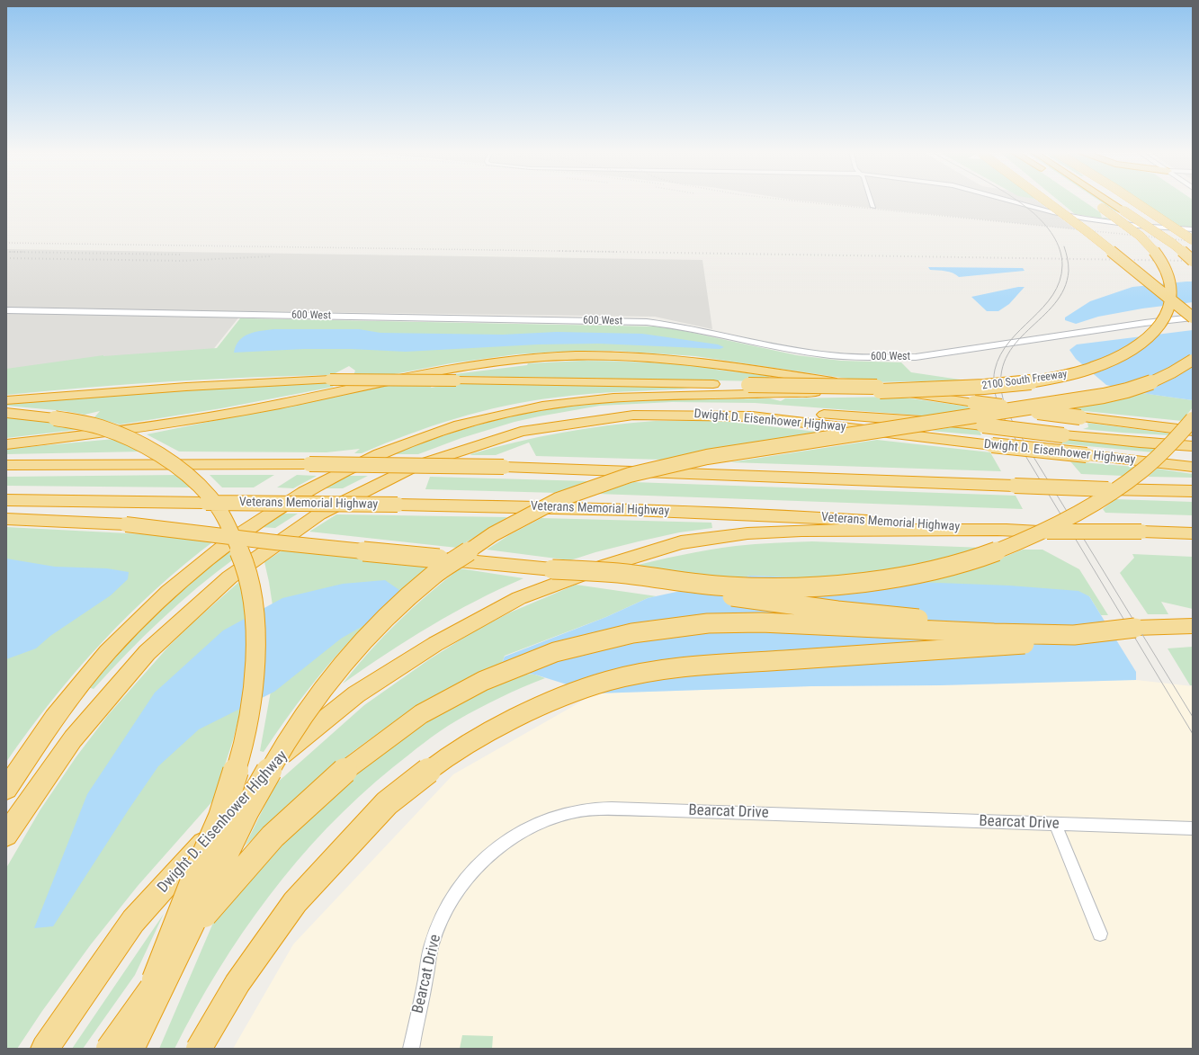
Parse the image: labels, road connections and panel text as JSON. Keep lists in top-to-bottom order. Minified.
{"streets":{"highway":["2100 South Freeway","Dwight D. Eisenhower Highway","Veterans Memorial Highway"],"street":["600 West","Bearcat Drive"]},"crossings":[["Dwight D. Eisenhower Highway","Veterans Memorial Highway"]]}
